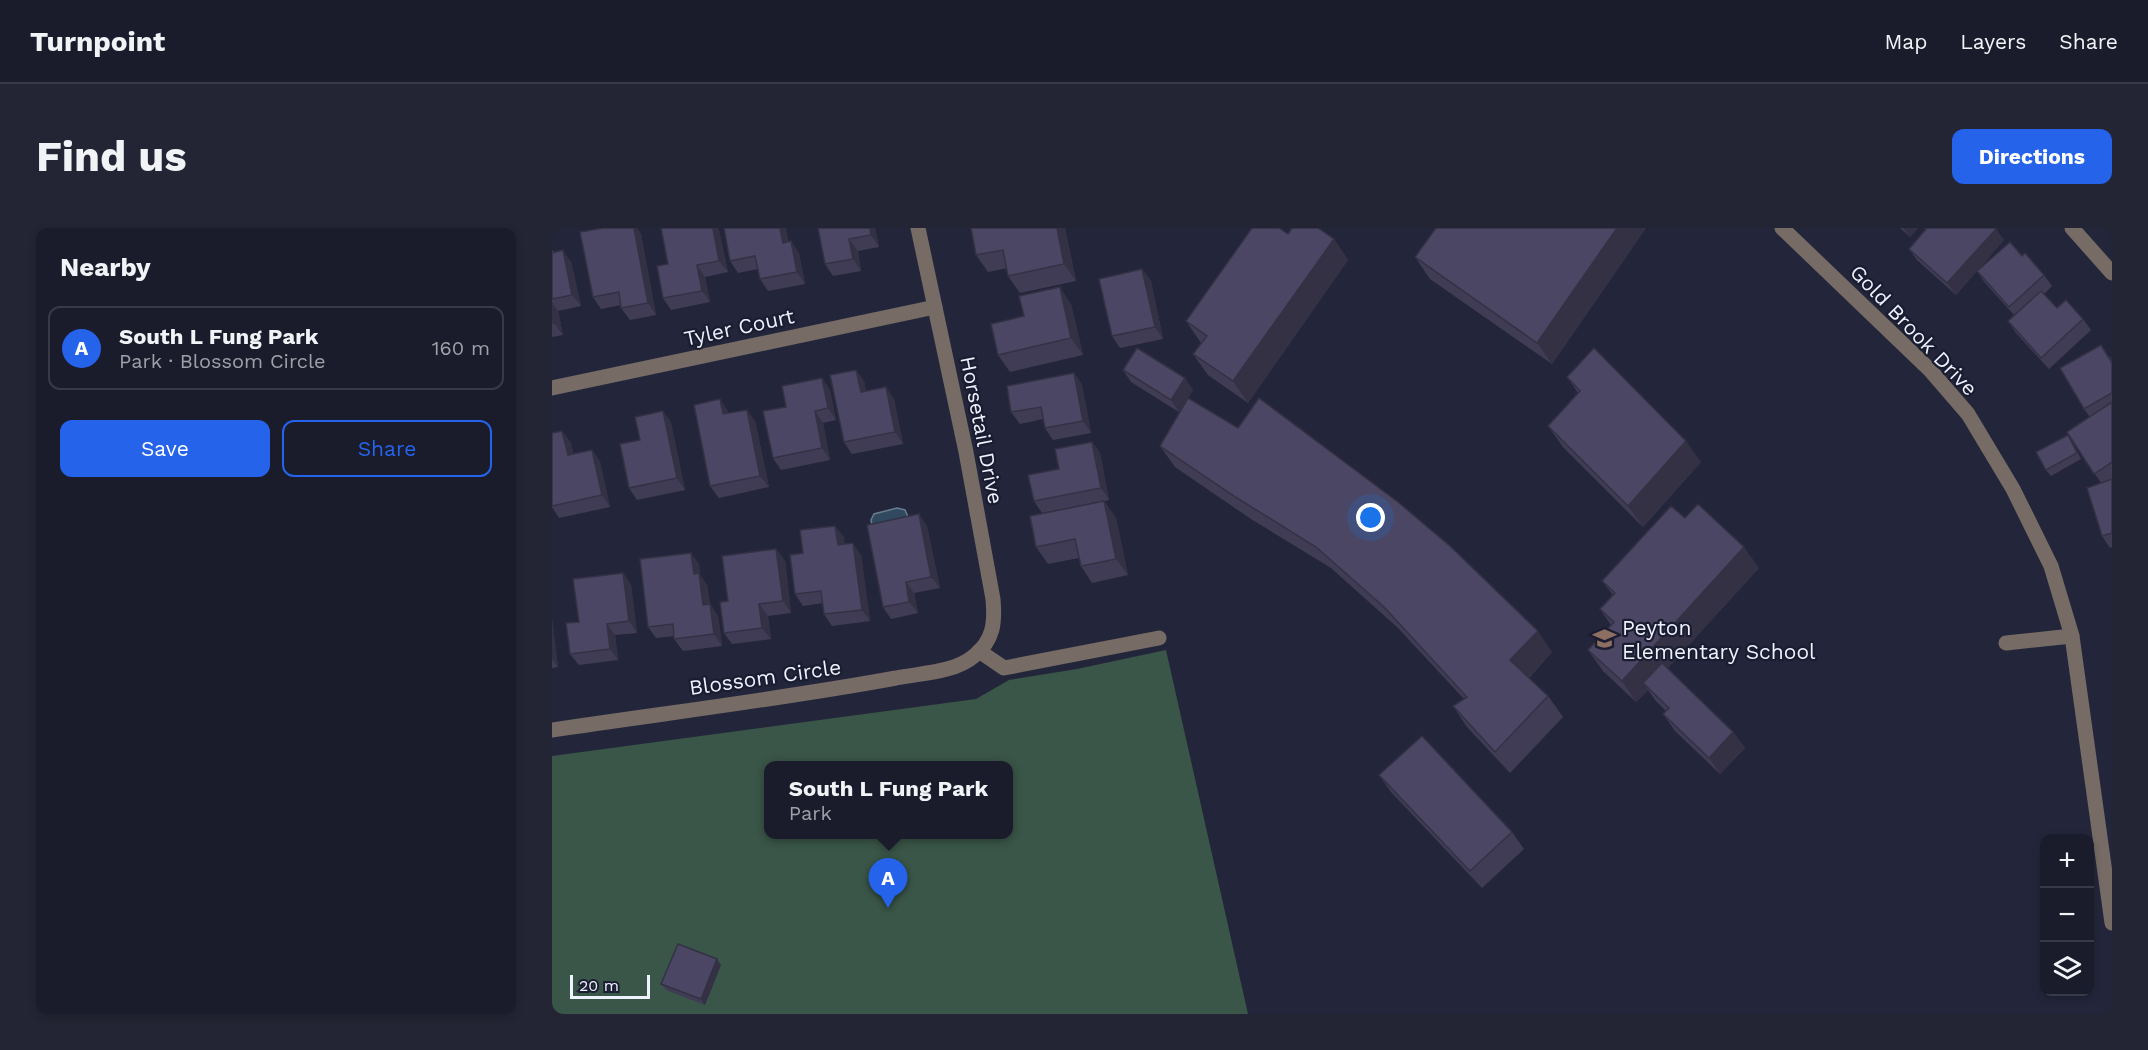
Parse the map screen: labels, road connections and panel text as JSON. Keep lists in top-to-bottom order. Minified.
{"streets":{"street":["Tyler Court","Gold Brook Drive","Horsetail Drive","Blossom Circle"]},"crossings":[["Tyler Court","Horsetail Drive"],["Horsetail Drive","Blossom Circle"]],"places":{"school or university":["Peyton Elementary School"]},"scale_bar":"20 m","page":{"header":"Turnpoint","nav":["Map","Layers","Share"],"buttons":["Directions",["Save","Share"]],"title":"Find us","heading":"Nearby","list":[{"mark":"A","name":"South L Fung Park","note":"Park · Blossom Circle","value":"160 m"}],"popup":["South L Fung Park","Park"],"map_buttons":["+","−"],"pins":"A","scale":"20 m"}}
